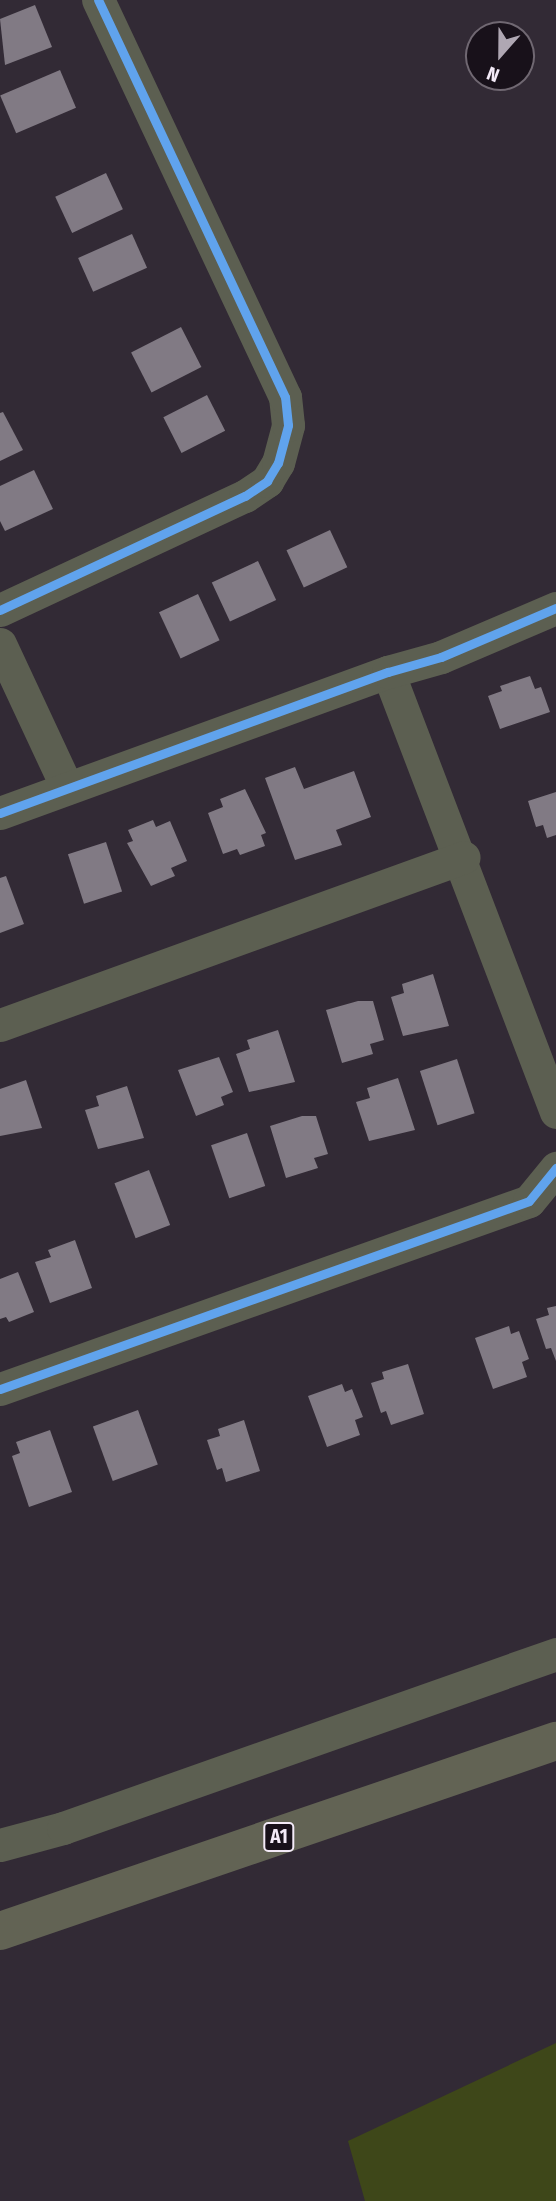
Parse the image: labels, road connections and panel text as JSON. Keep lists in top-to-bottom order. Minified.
{"streets":{"highway":["A1"]},"north":"bottom"}
